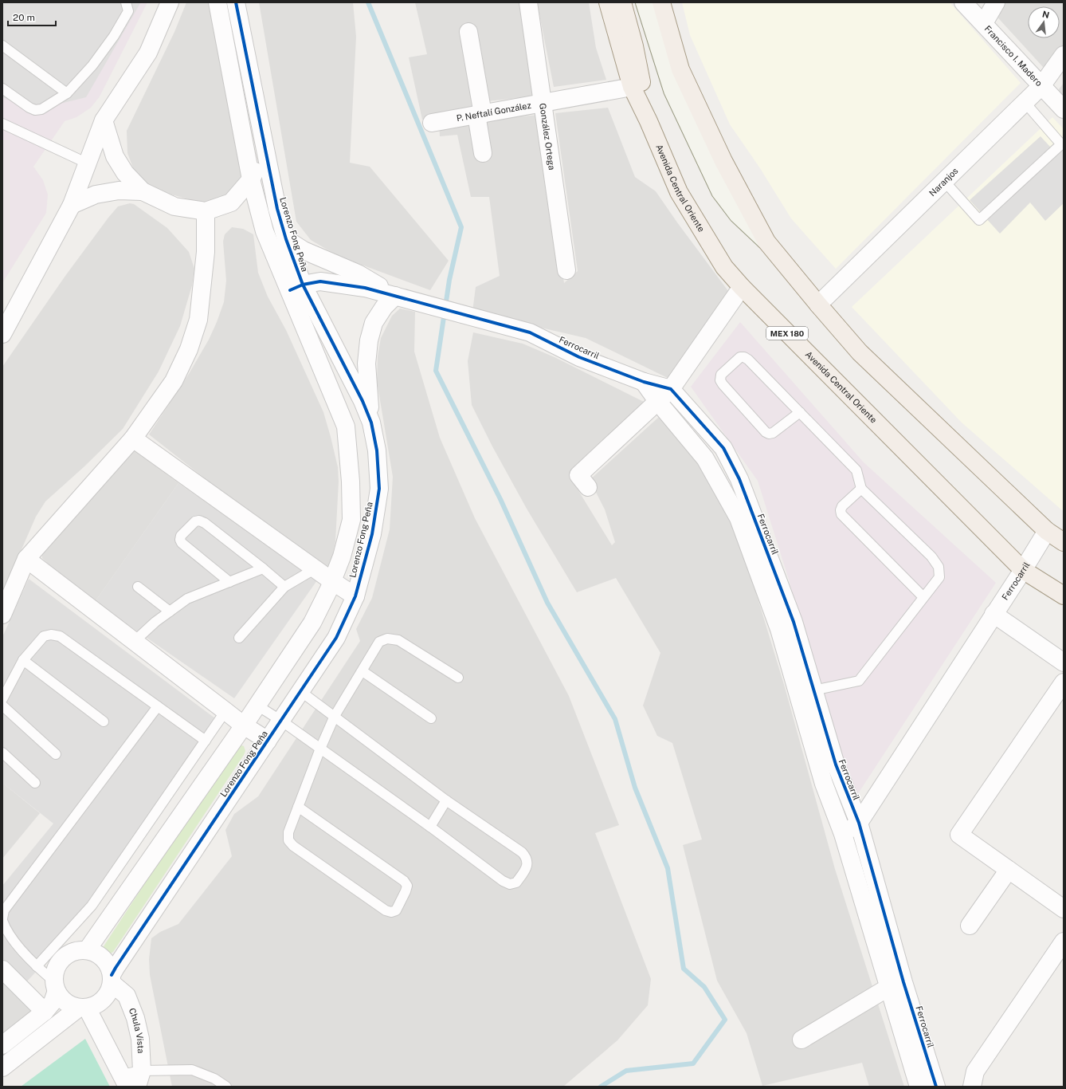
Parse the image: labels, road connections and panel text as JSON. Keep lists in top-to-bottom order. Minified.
{"streets":{"main road":["Avenida Central Oriente","MEX 180"],"street":["Francisco I. Madero","P. Neftalí González","González Ortega","Naranjos","Lorenzo Fong Peña","Ferrocarril","Chula Vista"]},"crossings":[["Francisco I. Madero","Naranjos"],["P. Neftalí González","González Ortega"],["P. Neftalí González","Avenida Central Oriente"],["Avenida Central Oriente","Ferrocarril"],["Lorenzo Fong Peña","Ferrocarril"],["Lorenzo Fong Peña","Chula Vista"]],"scale_bar":"20 m","north":"top"}
